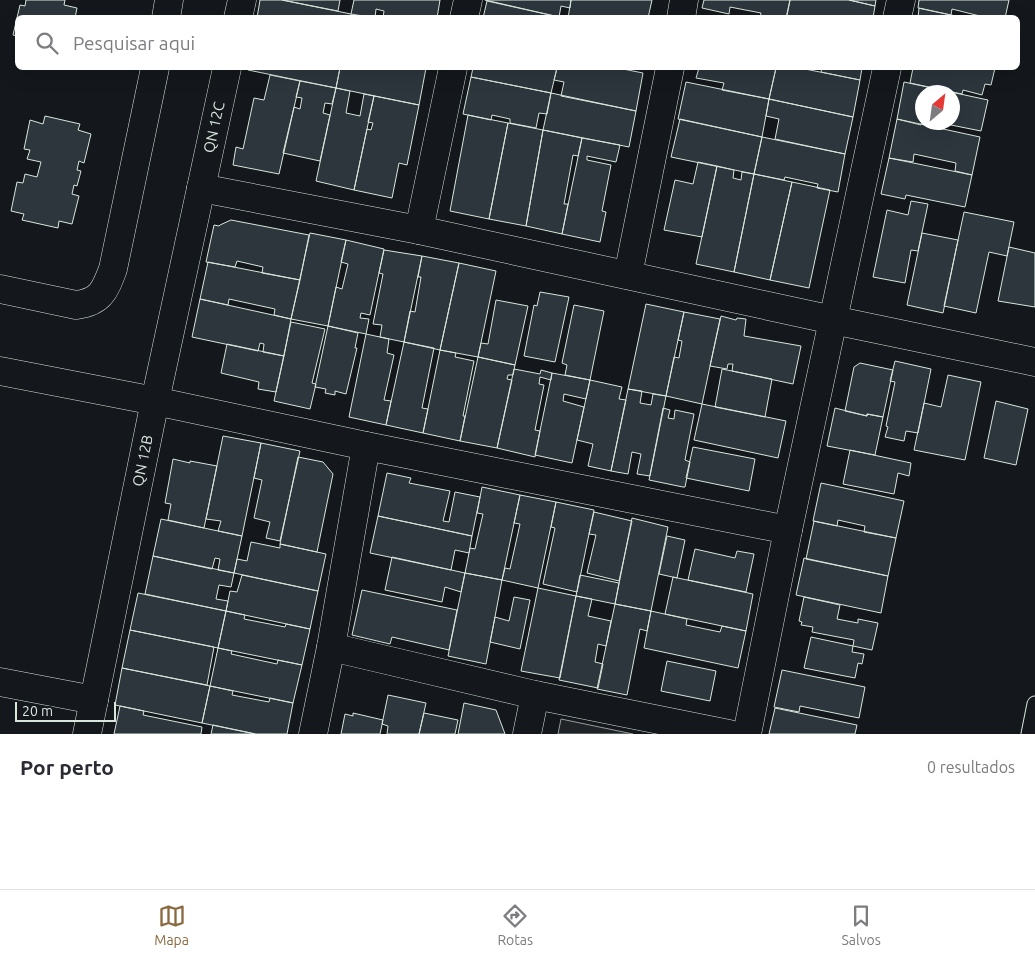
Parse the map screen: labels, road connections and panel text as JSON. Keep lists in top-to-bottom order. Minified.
{"streets":{"street":["QN 12C","QN 12B"]},"crossings":[["QN 12C","QN 12B"]],"scale_bar":"20 m","north":"top right","page":{"search":"Pesquisar aqui","scale":"20 m","heading":["Por perto","0 resultados"],"nav":["Mapa","Rotas","Salvos"]}}
